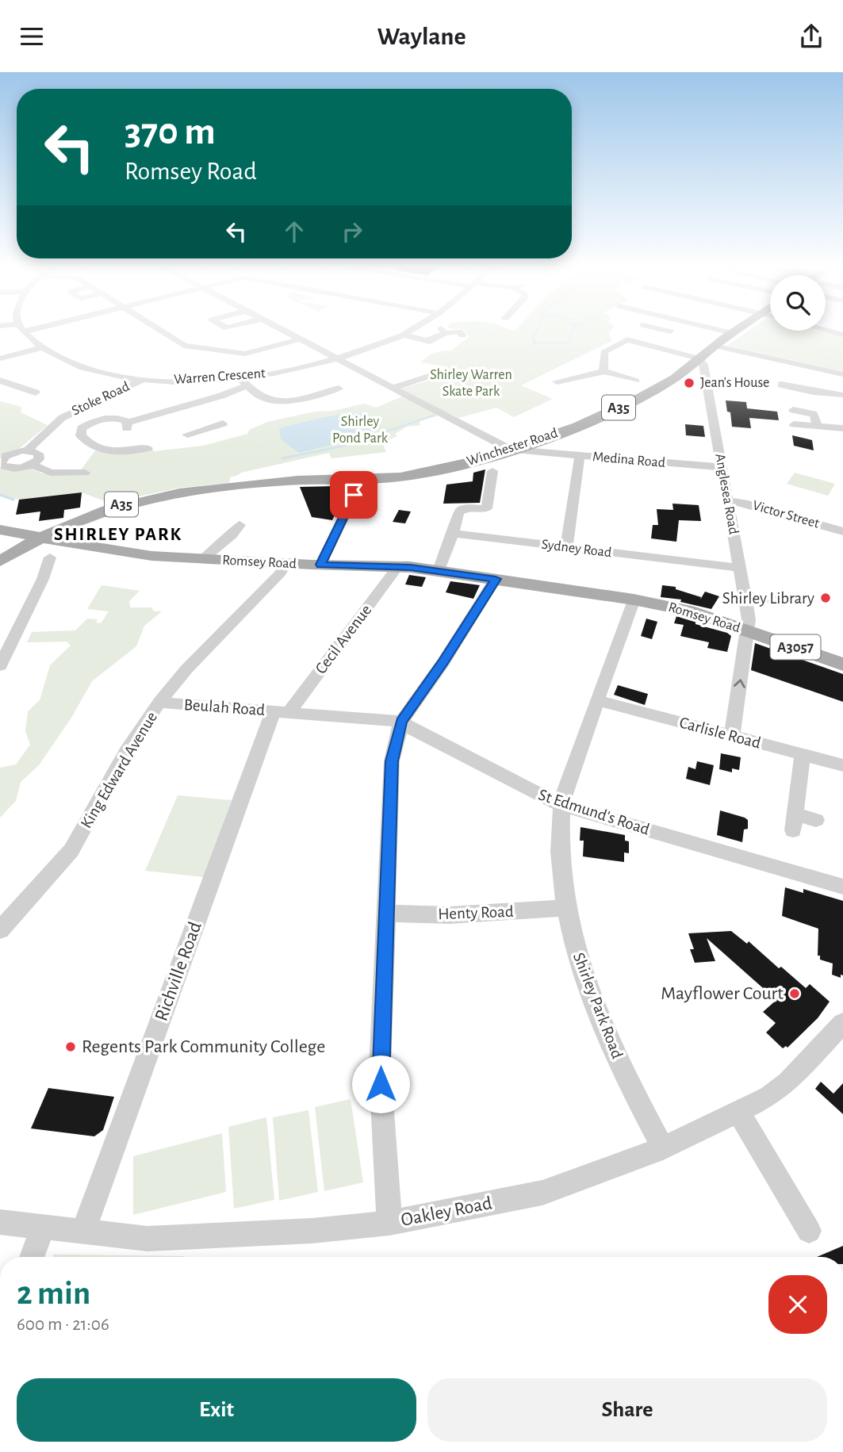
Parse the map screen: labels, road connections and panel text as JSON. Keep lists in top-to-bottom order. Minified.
{"streets":{"main road":["A35","Winchester Road","Romsey Road","A3057"],"street":["Warren Crescent","Stoke Road","Medina Road","Anglesea Road","Victor Street","Sydney Road","Cecil Avenue","Beulah Road","Carlisle Road","King Edward Avenue","St Edmund's Road","Henty Road","Richville Road","Shirley Park Road","Oakley Road"]},"crossings":[["Warren Crescent","Stoke Road"],["A35","Winchester Road"],["A35","Romsey Road"],["Winchester Road","Medina Road"],["Winchester Road","Anglesea Road"],["Winchester Road","Romsey Road"],["Medina Road","Anglesea Road"],["Anglesea Road","Victor Street"],["Anglesea Road","Sydney Road"],["Anglesea Road","Romsey Road"],["Anglesea Road","A3057"],["Anglesea Road","Carlisle Road"],["Romsey Road","Cecil Avenue"],["Romsey Road","A3057"],["Romsey Road","King Edward Avenue"],["Romsey Road","Shirley Park Road"],["Cecil Avenue","Beulah Road"],["Cecil Avenue","St Edmund's Road"],["Cecil Avenue","Richville Road"],["Beulah Road","King Edward Avenue"],["Beulah Road","St Edmund's Road"],["Beulah Road","Richville Road"],["Carlisle Road","Shirley Park Road"],["St Edmund's Road","Richville Road"],["St Edmund's Road","Shirley Park Road"],["Henty Road","Shirley Park Road"],["Richville Road","Oakley Road"],["Shirley Park Road","Oakley Road"]],"districts":["SHIRLEY PARK"],"parks":["Shirley Warren Skate Park","Shirley Pond Park"],"places":["Jean's House","Shirley Library","Mayflower Court","Regents Park Community College"],"page":{"header":"Waylane","turn":["370 m","Romsey Road"],"heading":["2 min","600 m · 21:06"],"buttons":["Exit","Share"]}}
